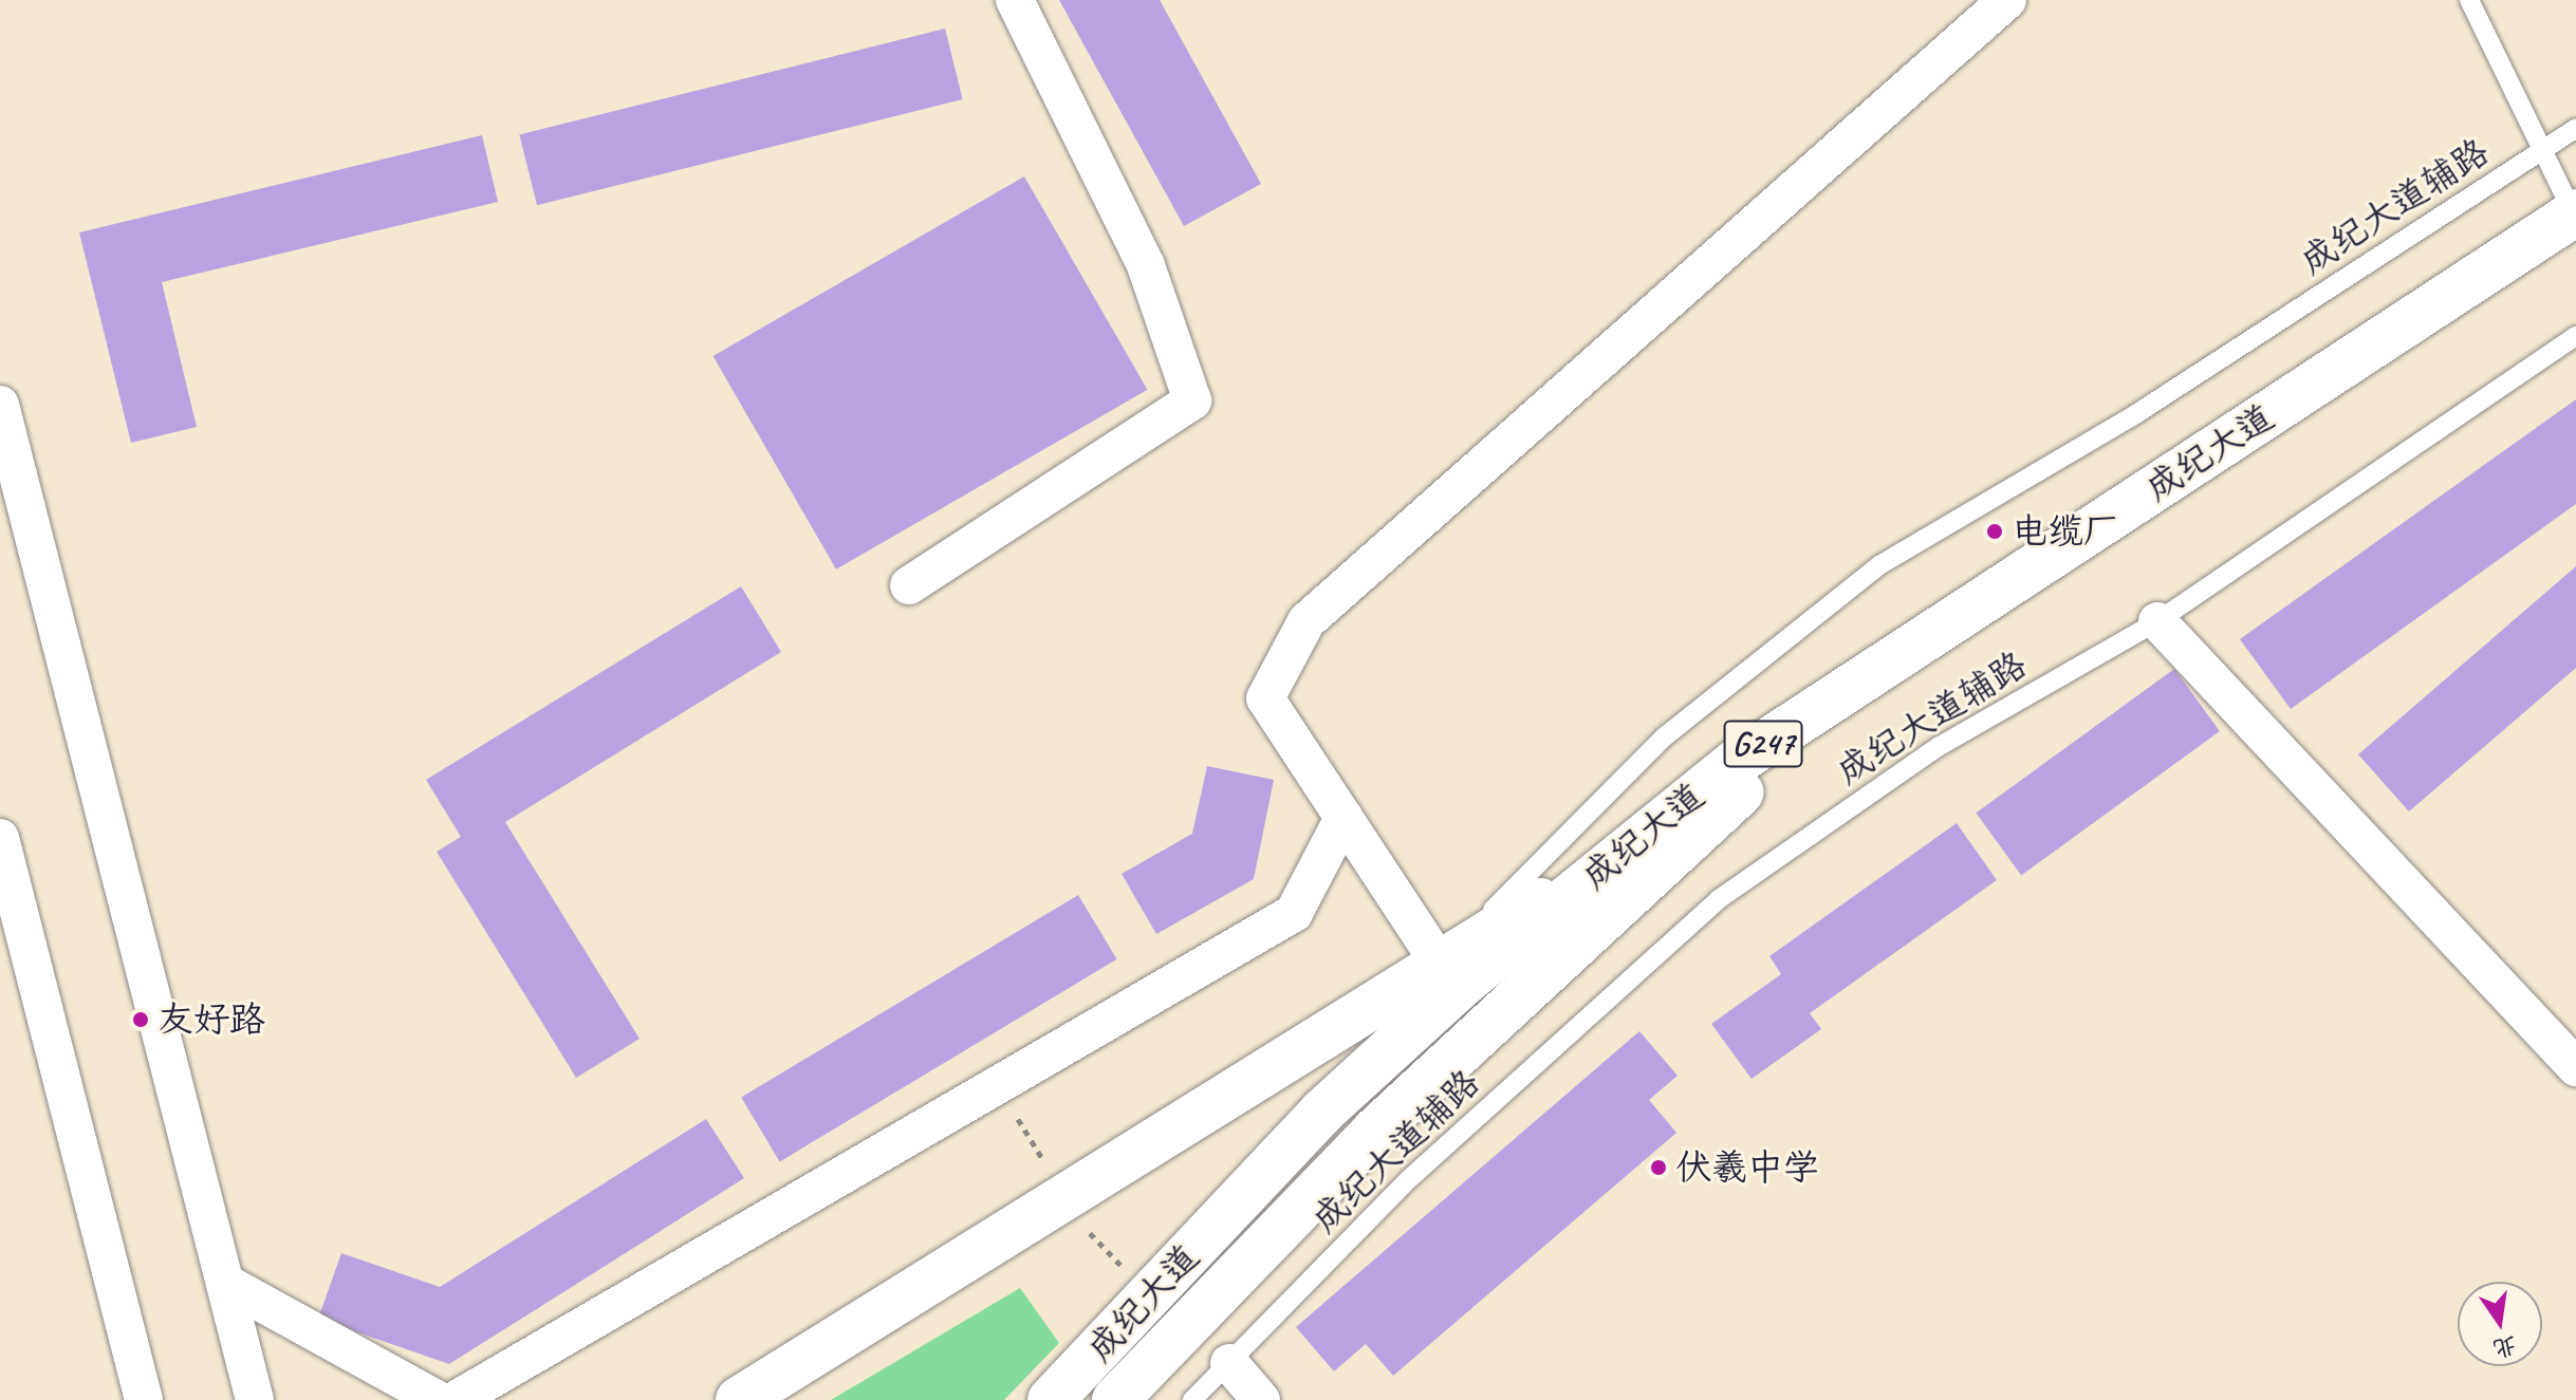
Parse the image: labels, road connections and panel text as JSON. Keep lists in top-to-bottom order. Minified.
{"streets":{"main road":["成纪大道","G247"],"lane":["成纪大道辅路"]},"crossings":[["成纪大道辅路","成纪大道"]],"places":["电缆厂","友好路","伏羲中学"],"north":"bottom"}
